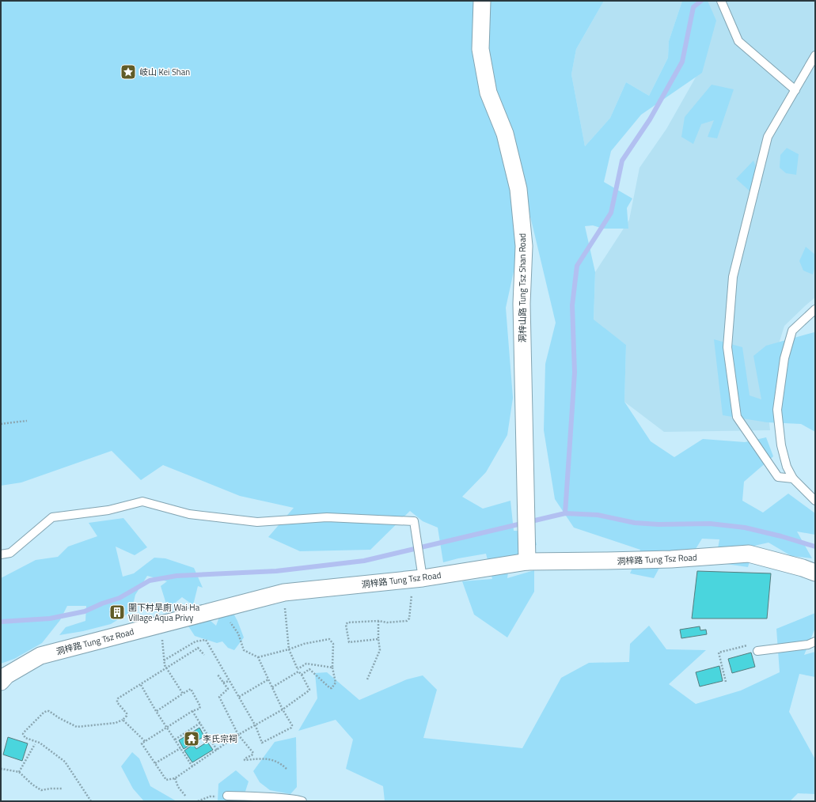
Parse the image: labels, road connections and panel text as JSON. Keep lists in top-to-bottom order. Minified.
{"streets":{"street":["洞梓山路 Tung Tsz Shan Road","洞梓路 Tung Tsz Road"]},"crossings":[["洞梓山路 Tung Tsz Shan Road","洞梓路 Tung Tsz Road"]],"places":{"place":["岐山 Kei Shan"],"building":["圍下村旱廁 Wai Ha Village Aqua Privy"],"temple":["李氏宗祠"]}}
